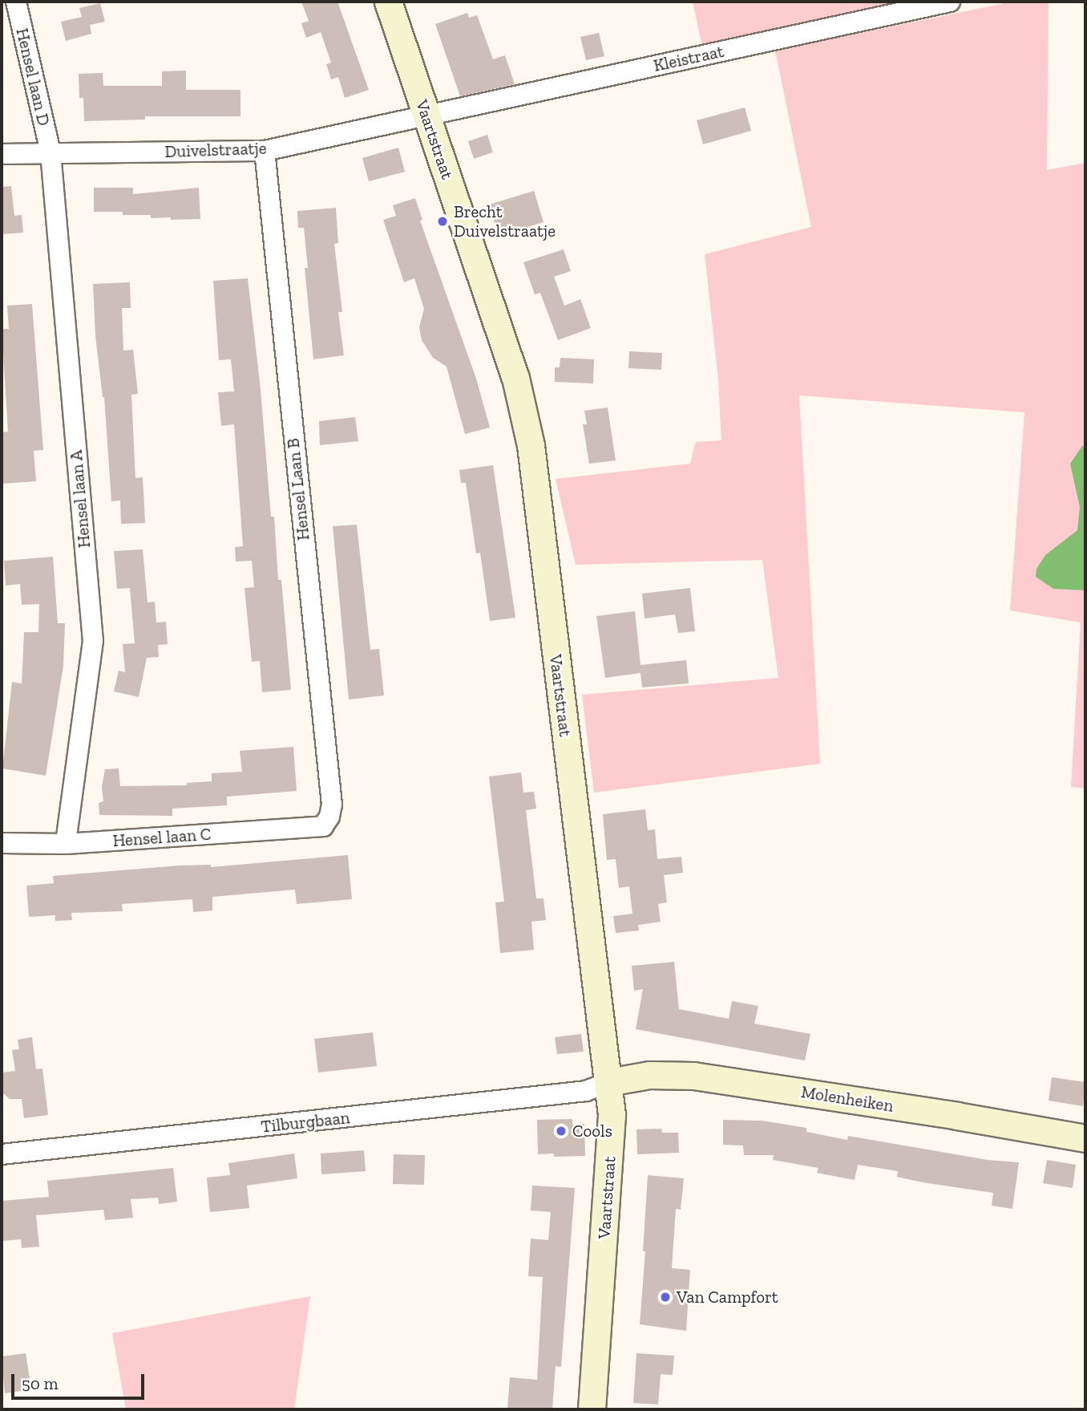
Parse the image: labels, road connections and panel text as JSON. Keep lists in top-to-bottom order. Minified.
{"streets":{"main road":["Vaartstraat","Molenheiken"],"street":["Kleistraat","Hensel laan D","Duivelstraatje","Hensel Laan B","Hensel laan A","Hensel laan C","Tilburgbaan"]},"crossings":[["Kleistraat","Vaartstraat"],["Kleistraat","Duivelstraatje"],["Hensel laan D","Duivelstraatje"],["Hensel laan D","Hensel laan A"],["Vaartstraat","Duivelstraatje"],["Vaartstraat","Molenheiken"],["Vaartstraat","Tilburgbaan"],["Duivelstraatje","Hensel Laan B"],["Duivelstraatje","Hensel laan A"],["Hensel Laan B","Hensel laan C"],["Hensel laan A","Hensel laan C"],["Molenheiken","Tilburgbaan"]],"places":["Brecht Duivelstraatje","Cools","Van Campfort"],"scale_bar":"50 m"}
